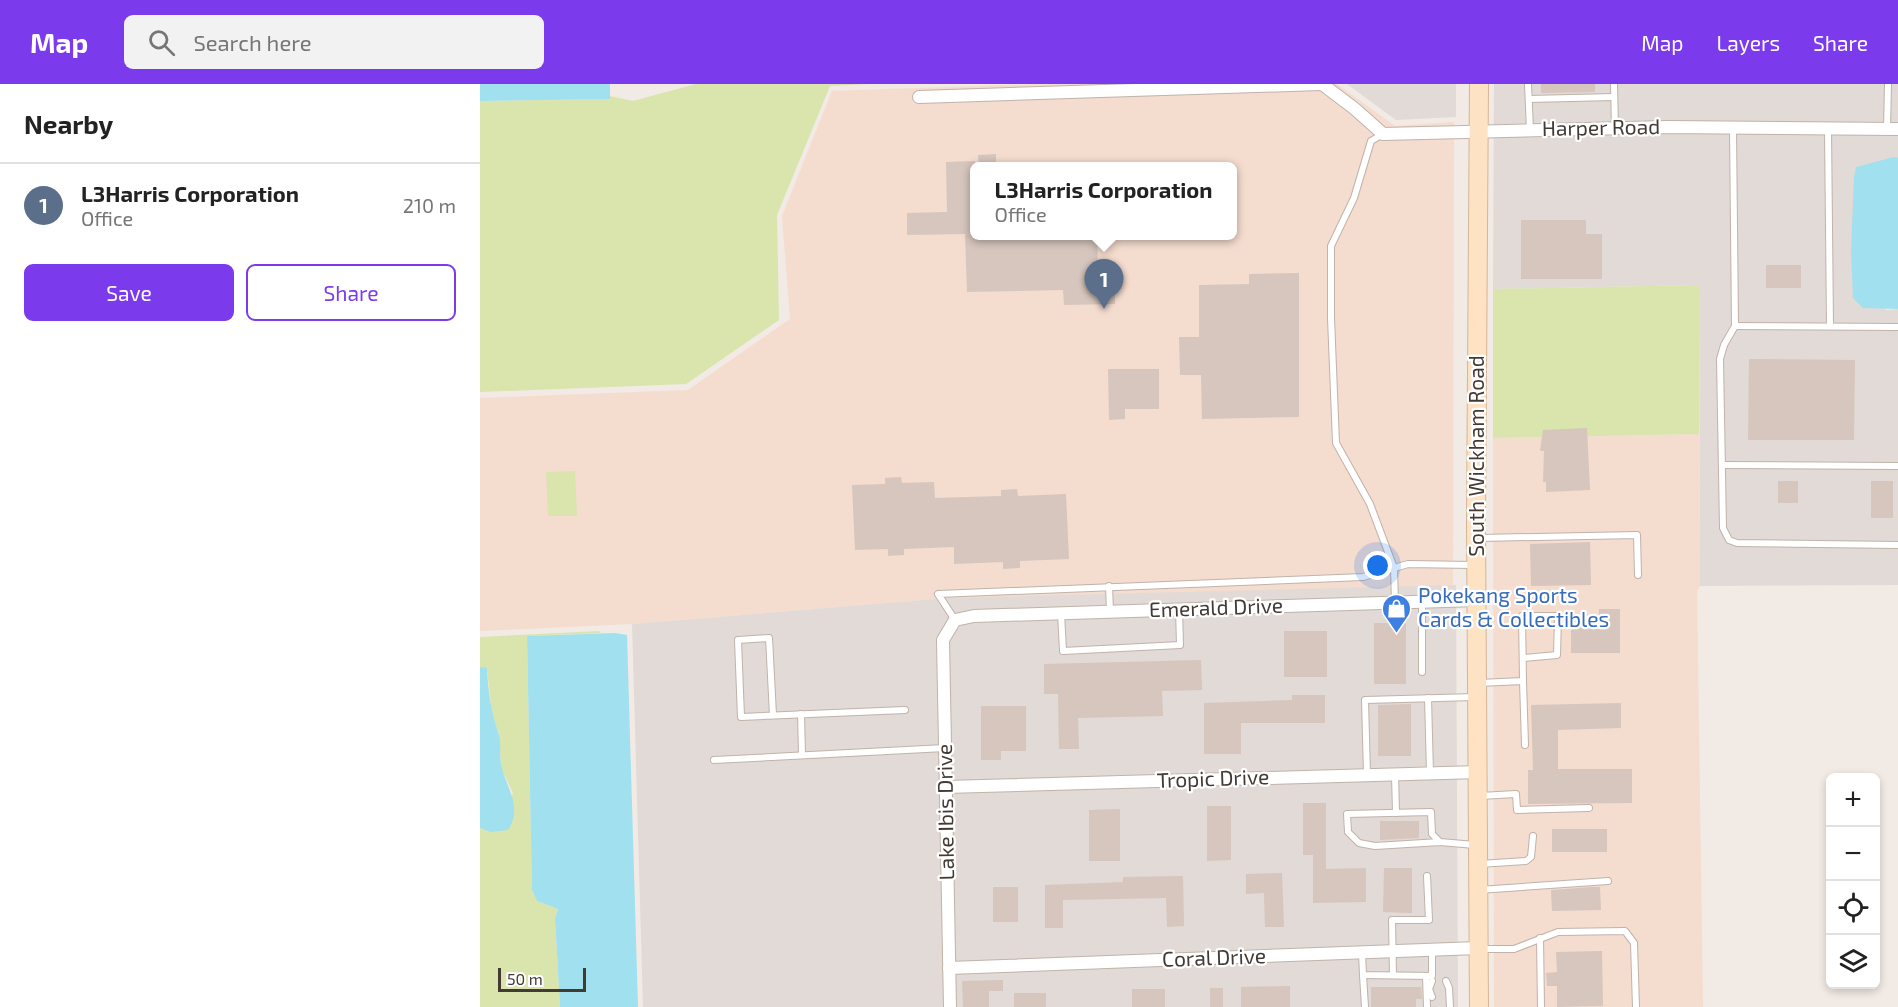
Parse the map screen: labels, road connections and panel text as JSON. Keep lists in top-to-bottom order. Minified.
{"streets":{"main road":["South Wickham Road"],"street":["Harper Road","Emerald Drive","Tropic Drive","Lake Ibis Drive","Coral Drive"]},"crossings":[["Harper Road","South Wickham Road"],["South Wickham Road","Emerald Drive"],["South Wickham Road","Tropic Drive"],["South Wickham Road","Coral Drive"],["Emerald Drive","Lake Ibis Drive"],["Tropic Drive","Lake Ibis Drive"],["Lake Ibis Drive","Coral Drive"]],"places":{"shop":["Pokekang Sports Cards & Collectibles"]},"scale_bar":"50 m","page":{"header":"Map","search":"Search here","nav":["Map","Layers","Share"],"heading":"Nearby","list":[{"mark":"1","name":"L3Harris Corporation","note":"Office","value":"210 m"}],"popup":["L3Harris Corporation","Office"],"buttons":["Save","Share"],"pins":"1","map_buttons":["+","−"],"scale":"50 m"}}
